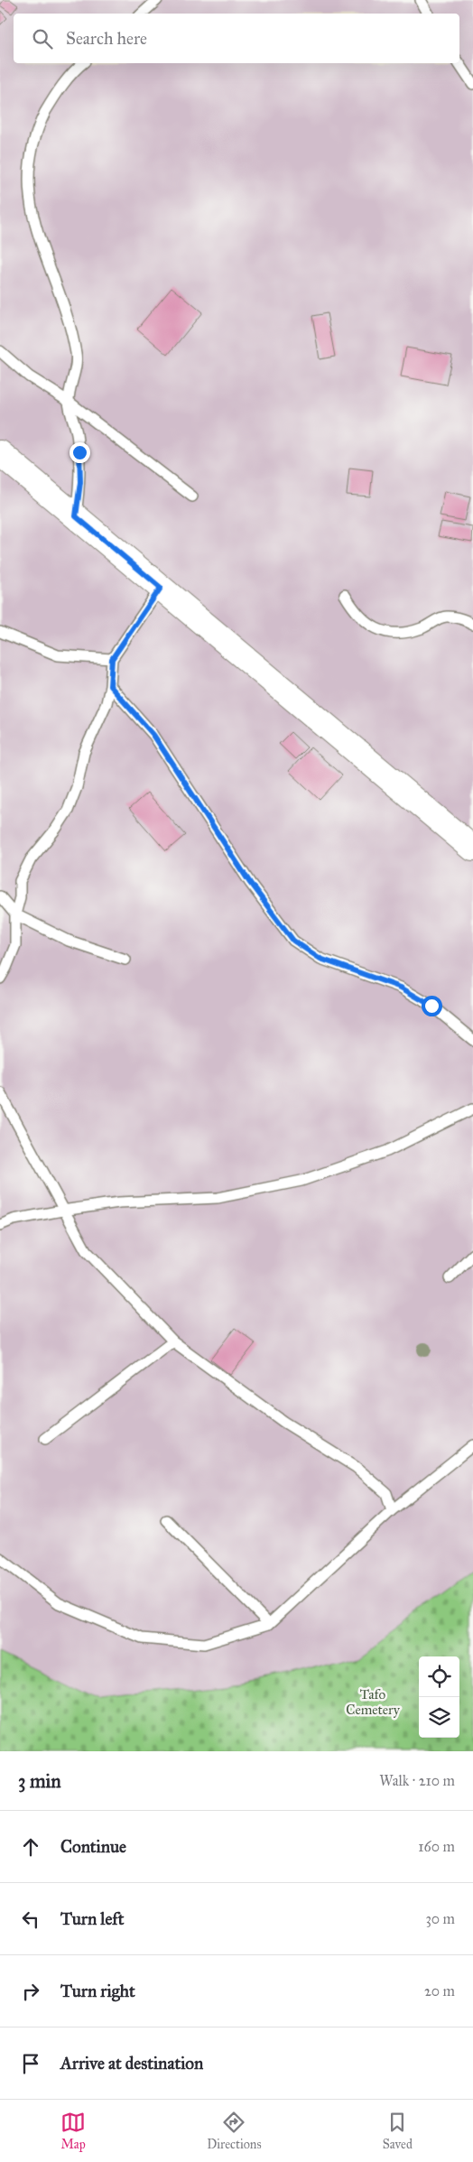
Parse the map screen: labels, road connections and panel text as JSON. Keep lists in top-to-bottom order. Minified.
{"parks":["Tafo Cemetery"],"page":{"search":"Search here","heading":["3 min","Walk · 210 m"],"list":[["Continue","160 m"],["Turn left","30 m"],["Turn right","20 m"],"Arrive at destination"],"nav":["Map","Directions","Saved"]}}
